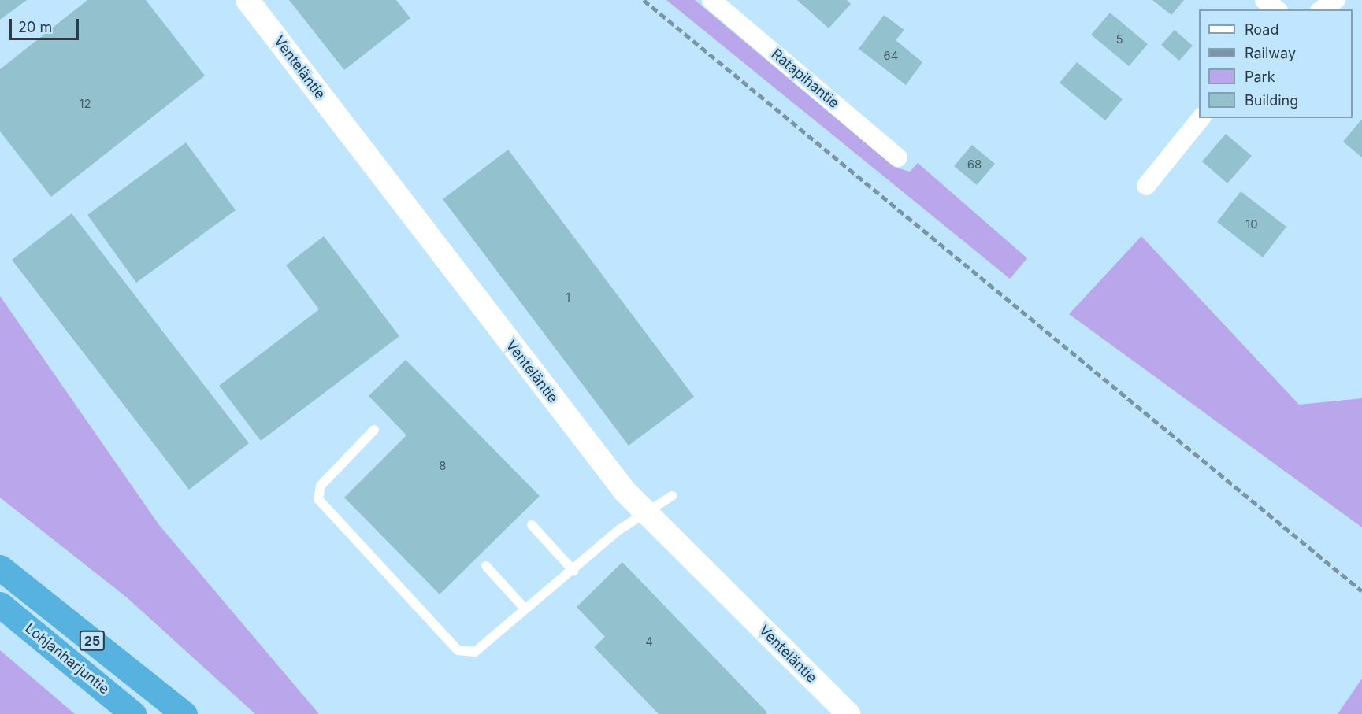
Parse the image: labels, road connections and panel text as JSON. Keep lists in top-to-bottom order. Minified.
{"streets":{"highway":["25","Lohjanharjuntie"],"street":["Venteläntie","Ratapihantie"]},"house_numbers":["5","64","12","68","10","1","8","4"],"legend":["Road","Railway","Park","Building"],"scale_bar":"20 m"}
